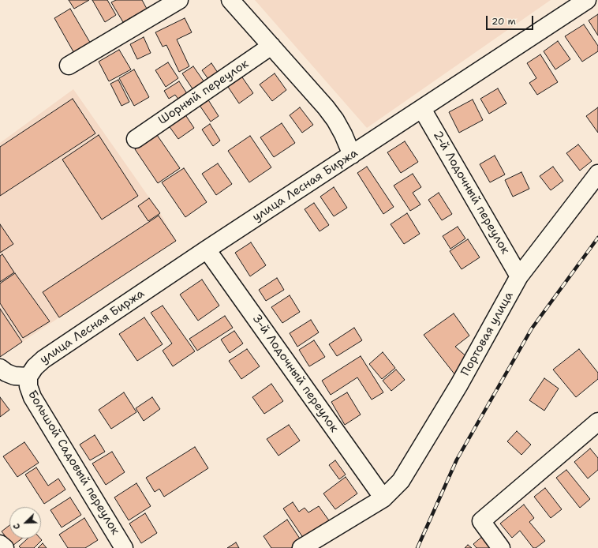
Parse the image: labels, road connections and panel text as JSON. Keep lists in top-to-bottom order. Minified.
{"streets":{"street":["Шорный переулок","улица Лесная Биржа","2-й Лодочный переулок","Портовая улица","3-й Лодочный переулок","Большой Садовый переулок"]},"crossings":[["улица Лесная Биржа","2-й Лодочный переулок"],["улица Лесная Биржа","3-й Лодочный переулок"],["улица Лесная Биржа","Большой Садовый переулок"],["2-й Лодочный переулок","Портовая улица"],["Портовая улица","3-й Лодочный переулок"]],"scale_bar":"20 m","north":"bottom left"}
